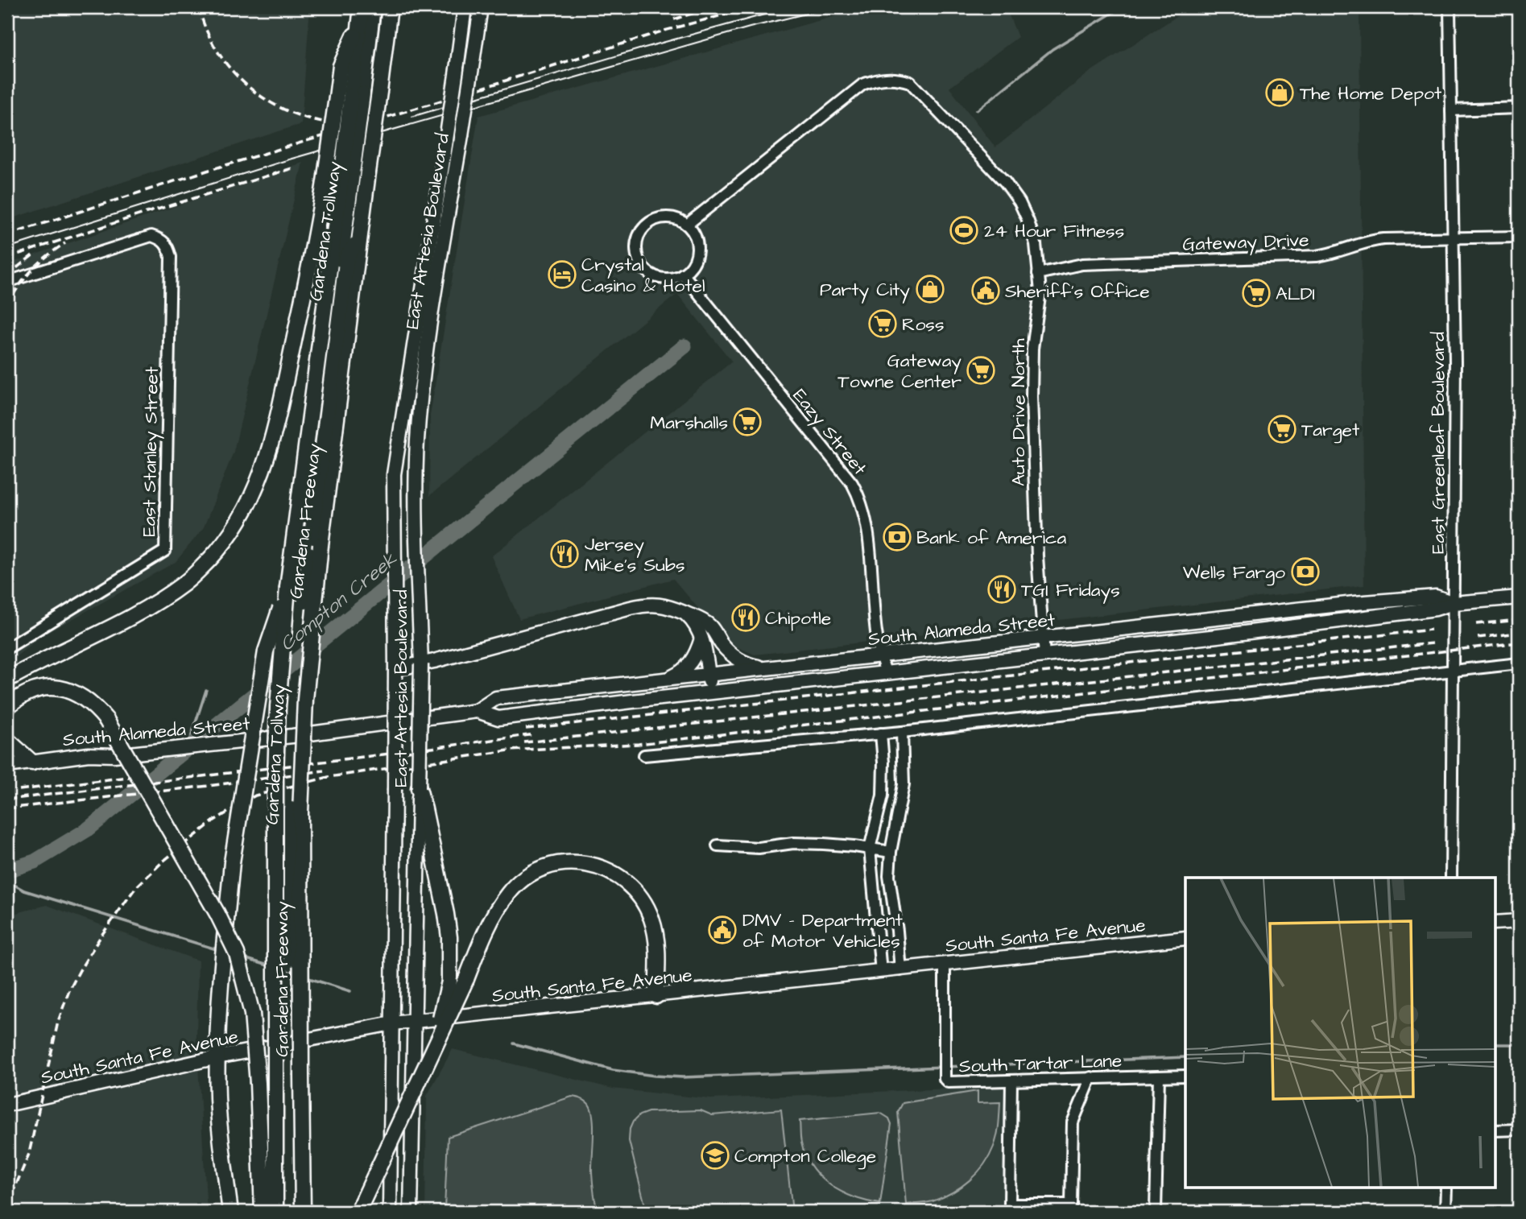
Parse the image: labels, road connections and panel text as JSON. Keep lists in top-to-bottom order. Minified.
{"streets":{"highway":["Gardena Tollway","Gardena Freeway"],"main road":["East Artesia Boulevard","South Alameda Street","South Santa Fe Avenue"],"street":["Gateway Drive","Auto Drive North","Eazy Street","East Greenleaf Boulevard","East Stanley Street","South Tartar Lane"]},"crossings":[["Gardena Tollway","Gardena Freeway"],["East Artesia Boulevard","South Santa Fe Avenue"],["Gateway Drive","Auto Drive North"],["Gateway Drive","East Greenleaf Boulevard"],["Auto Drive North","Eazy Street"],["Auto Drive North","South Alameda Street"],["Eazy Street","South Alameda Street"],["East Greenleaf Boulevard","South Alameda Street"],["South Santa Fe Avenue","South Tartar Lane"]],"water":["Compton Creek"],"places":{"shop":["The Home Depot","Party City"],"sports":["24 Hour Fitness"],"hotel":["Crystal Casino & Hotel"],"public building":["Sheriff's Office","DMV - Department of Motor Vehicles"],"supermarket":["ALDI","Ross","Gateway Towne Center","Marshalls","Target"],"bank":["Bank of America","Wells Fargo"],"restaurant":["Jersey Mike's Subs","TGI Fridays","Chipotle"],"school or university":["Compton College"]}}
